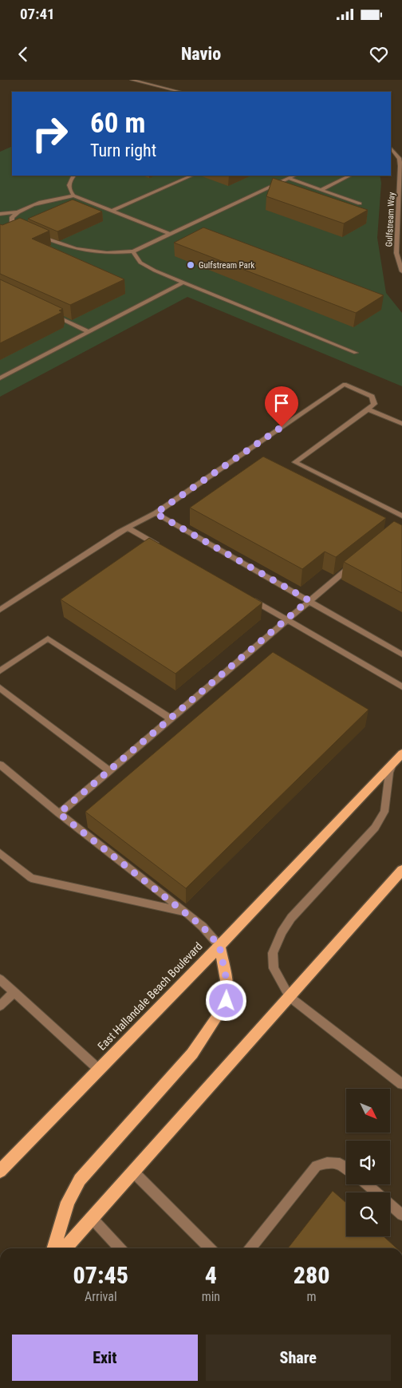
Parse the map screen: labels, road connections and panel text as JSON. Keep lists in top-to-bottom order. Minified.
{"streets":{"main road":["East Hallandale Beach Boulevard"],"street":["Gulfstream Way"]},"places":["Gulfstream Park"],"north":"bottom right","page":{"status":"07:41","header":"Navio","turn":["60 m","Turn right"],"eta":["07:45","Arrival","4","min","280","m"],"buttons":["Exit","Share"]}}
